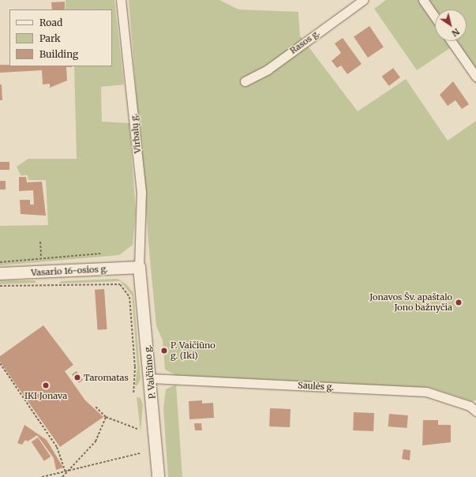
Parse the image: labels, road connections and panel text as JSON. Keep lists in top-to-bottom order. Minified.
{"streets":{"main road":["Vasario 16-osios g.","P. Vaičiūno g."],"street":["Rasos g.","Virbalų g.","Saulės g."]},"crossings":[["Virbalų g.","Vasario 16-osios g."],["Virbalų g.","P. Vaičiūno g."],["Vasario 16-osios g.","P. Vaičiūno g."],["P. Vaičiūno g.","Saulės g."]],"places":["Jonavos Šv. apaštalo Jono bažnyčia","P. Vaičiūno g. (Iki)","Taromatas","IKI Jonava"],"legend":["Road","Park","Building"],"north":"bottom right"}
